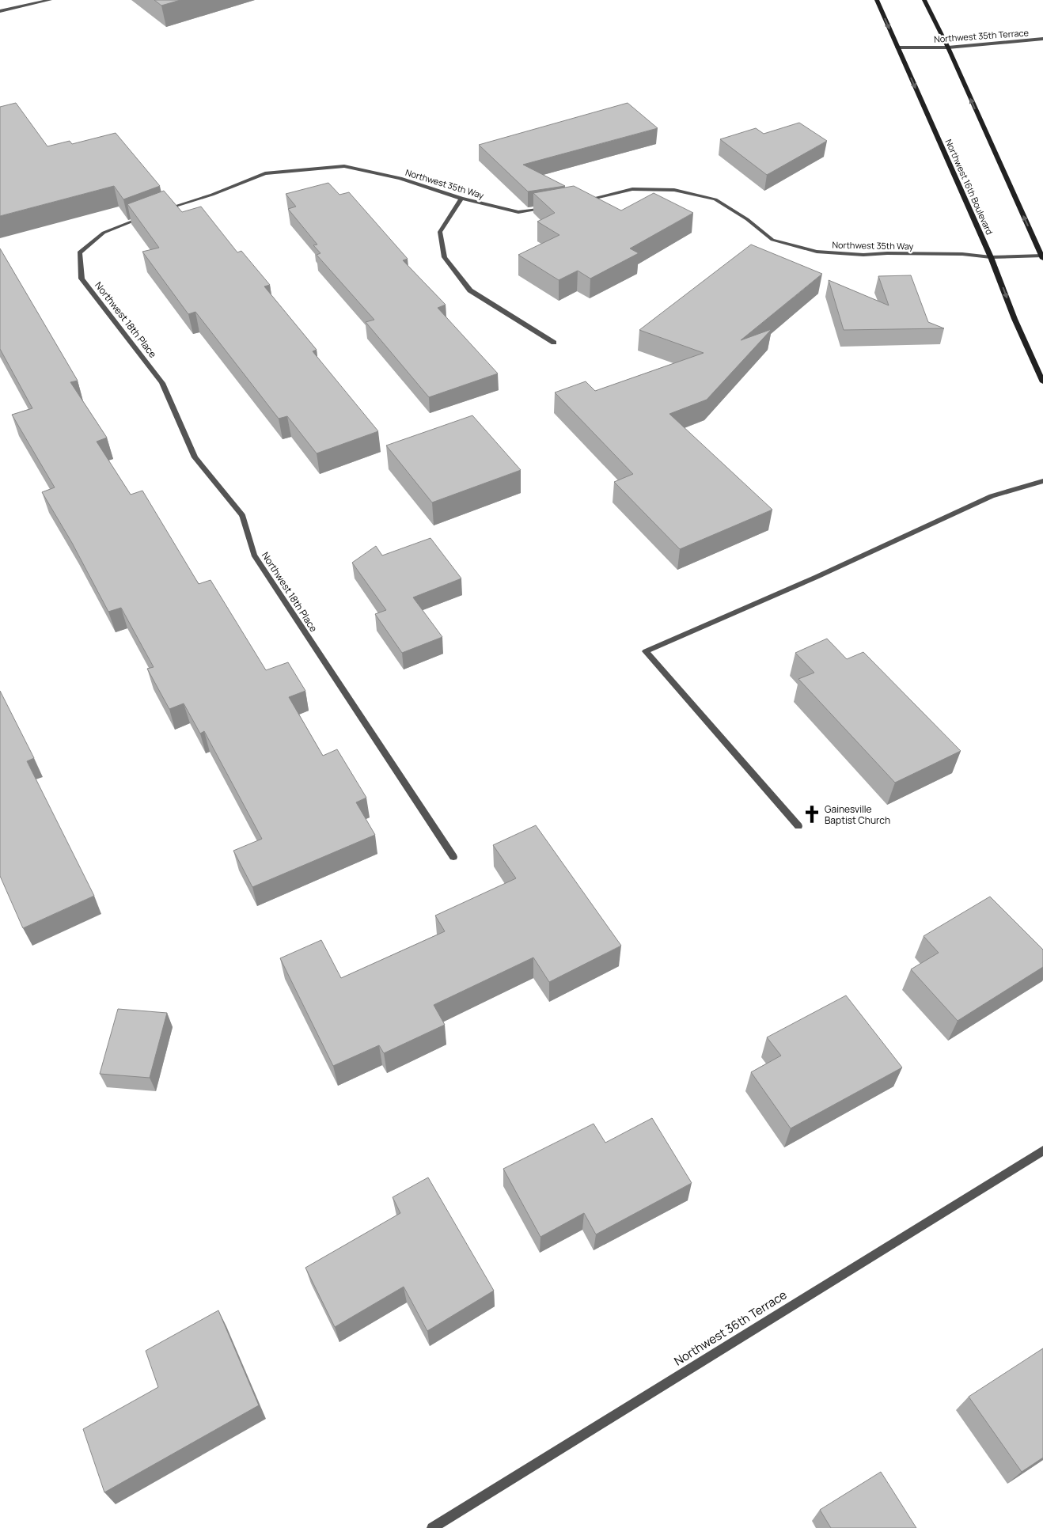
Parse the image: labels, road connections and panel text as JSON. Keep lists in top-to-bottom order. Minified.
{"streets":{"main road":["Northwest 16th Boulevard"],"street":["Northwest 35th Terrace","Northwest 35th Way","Northwest 18th Place","Northwest 36th Terrace"]},"crossings":[["Northwest 35th Terrace","Northwest 16th Boulevard"],["Northwest 35th Way","Northwest 16th Boulevard"]],"places":{"church":["Gainesville Baptist Church"]}}
